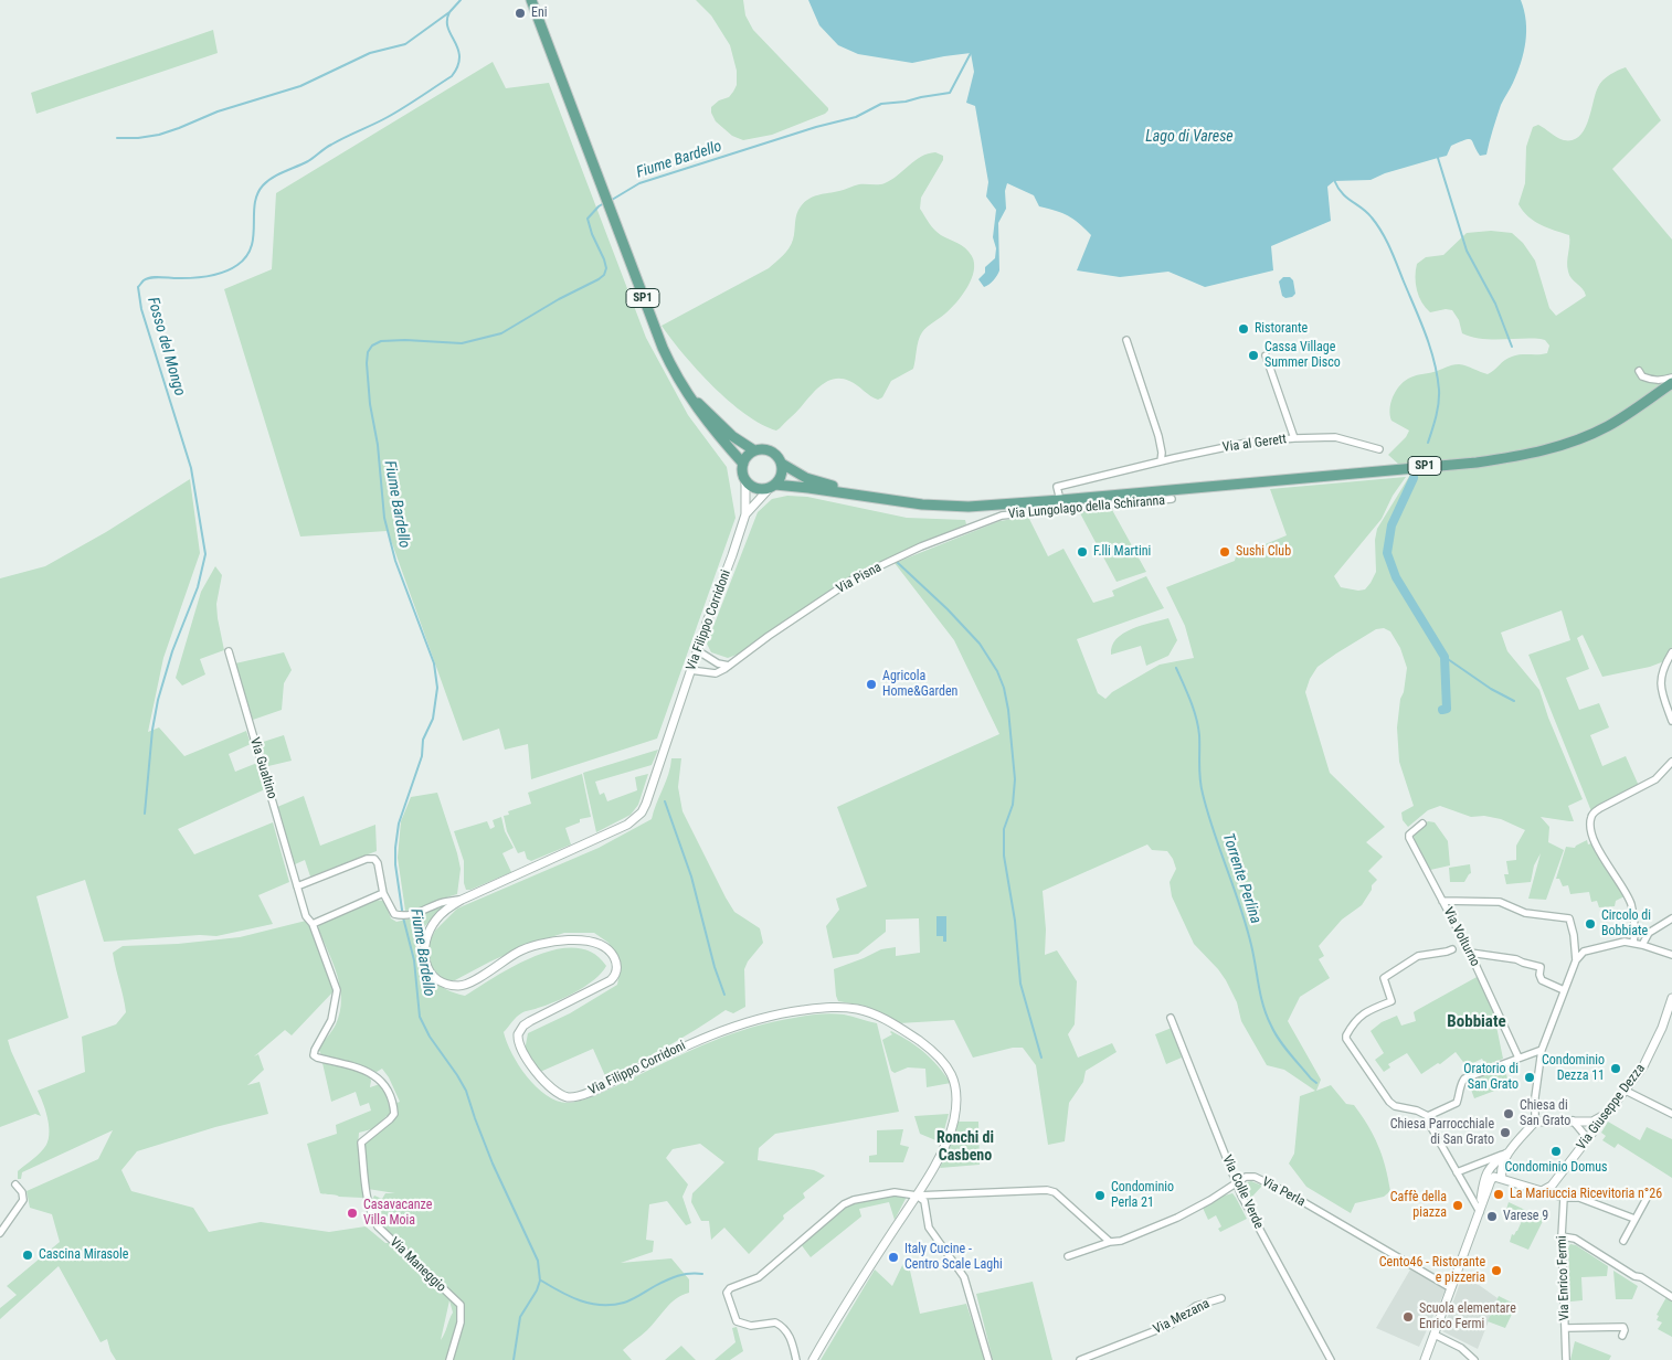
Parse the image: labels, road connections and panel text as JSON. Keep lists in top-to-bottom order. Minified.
{"streets":{"main road":["SP1"],"street":["Via al Gerett","Via Lungolago della Schiranna","Via Pisna","Via Filippo Corridoni","Via Gualtino","Via Volturno","Via Giuseppe Dezza","Via Colle Verde","Via Perla","Via Maneggio","Via Enrico Fermi","Via Mezana"]},"crossings":[["SP1","Via al Gerett"],["SP1","Via Filippo Corridoni"],["Via Lungolago della Schiranna","Via Pisna"],["Via Pisna","Via Filippo Corridoni"],["Via Gualtino","Via Maneggio"],["Via Colle Verde","Via Perla"]],"districts":["Bobbiate","Ronchi di Casbeno"],"water":["Lago di Varese","Fiume Bardello","Fosso del Mongo","Torrente Perlina"],"places":["Eni","Ristorante","Cassa Village Summer Disco","F.lli Martini","Sushi Club","Agricola Home&Garden","Circolo di Bobbiate","Condominio Dezza 11","Oratorio di San Grato","Chiesa di San Grato","Chiesa Parrocchiale di San Grato","Condominio Domus","La Mariuccia Ricevitoria n°26","Condominio Perla 21","Caffè della piazza","Casavacanze Villa Moia","Varese 9","Cascina Mirasole","Italy Cucine - Centro Scale Laghi","Cento46 - Ristorante e pizzeria","Scuola elementare Enrico Fermi"]}
